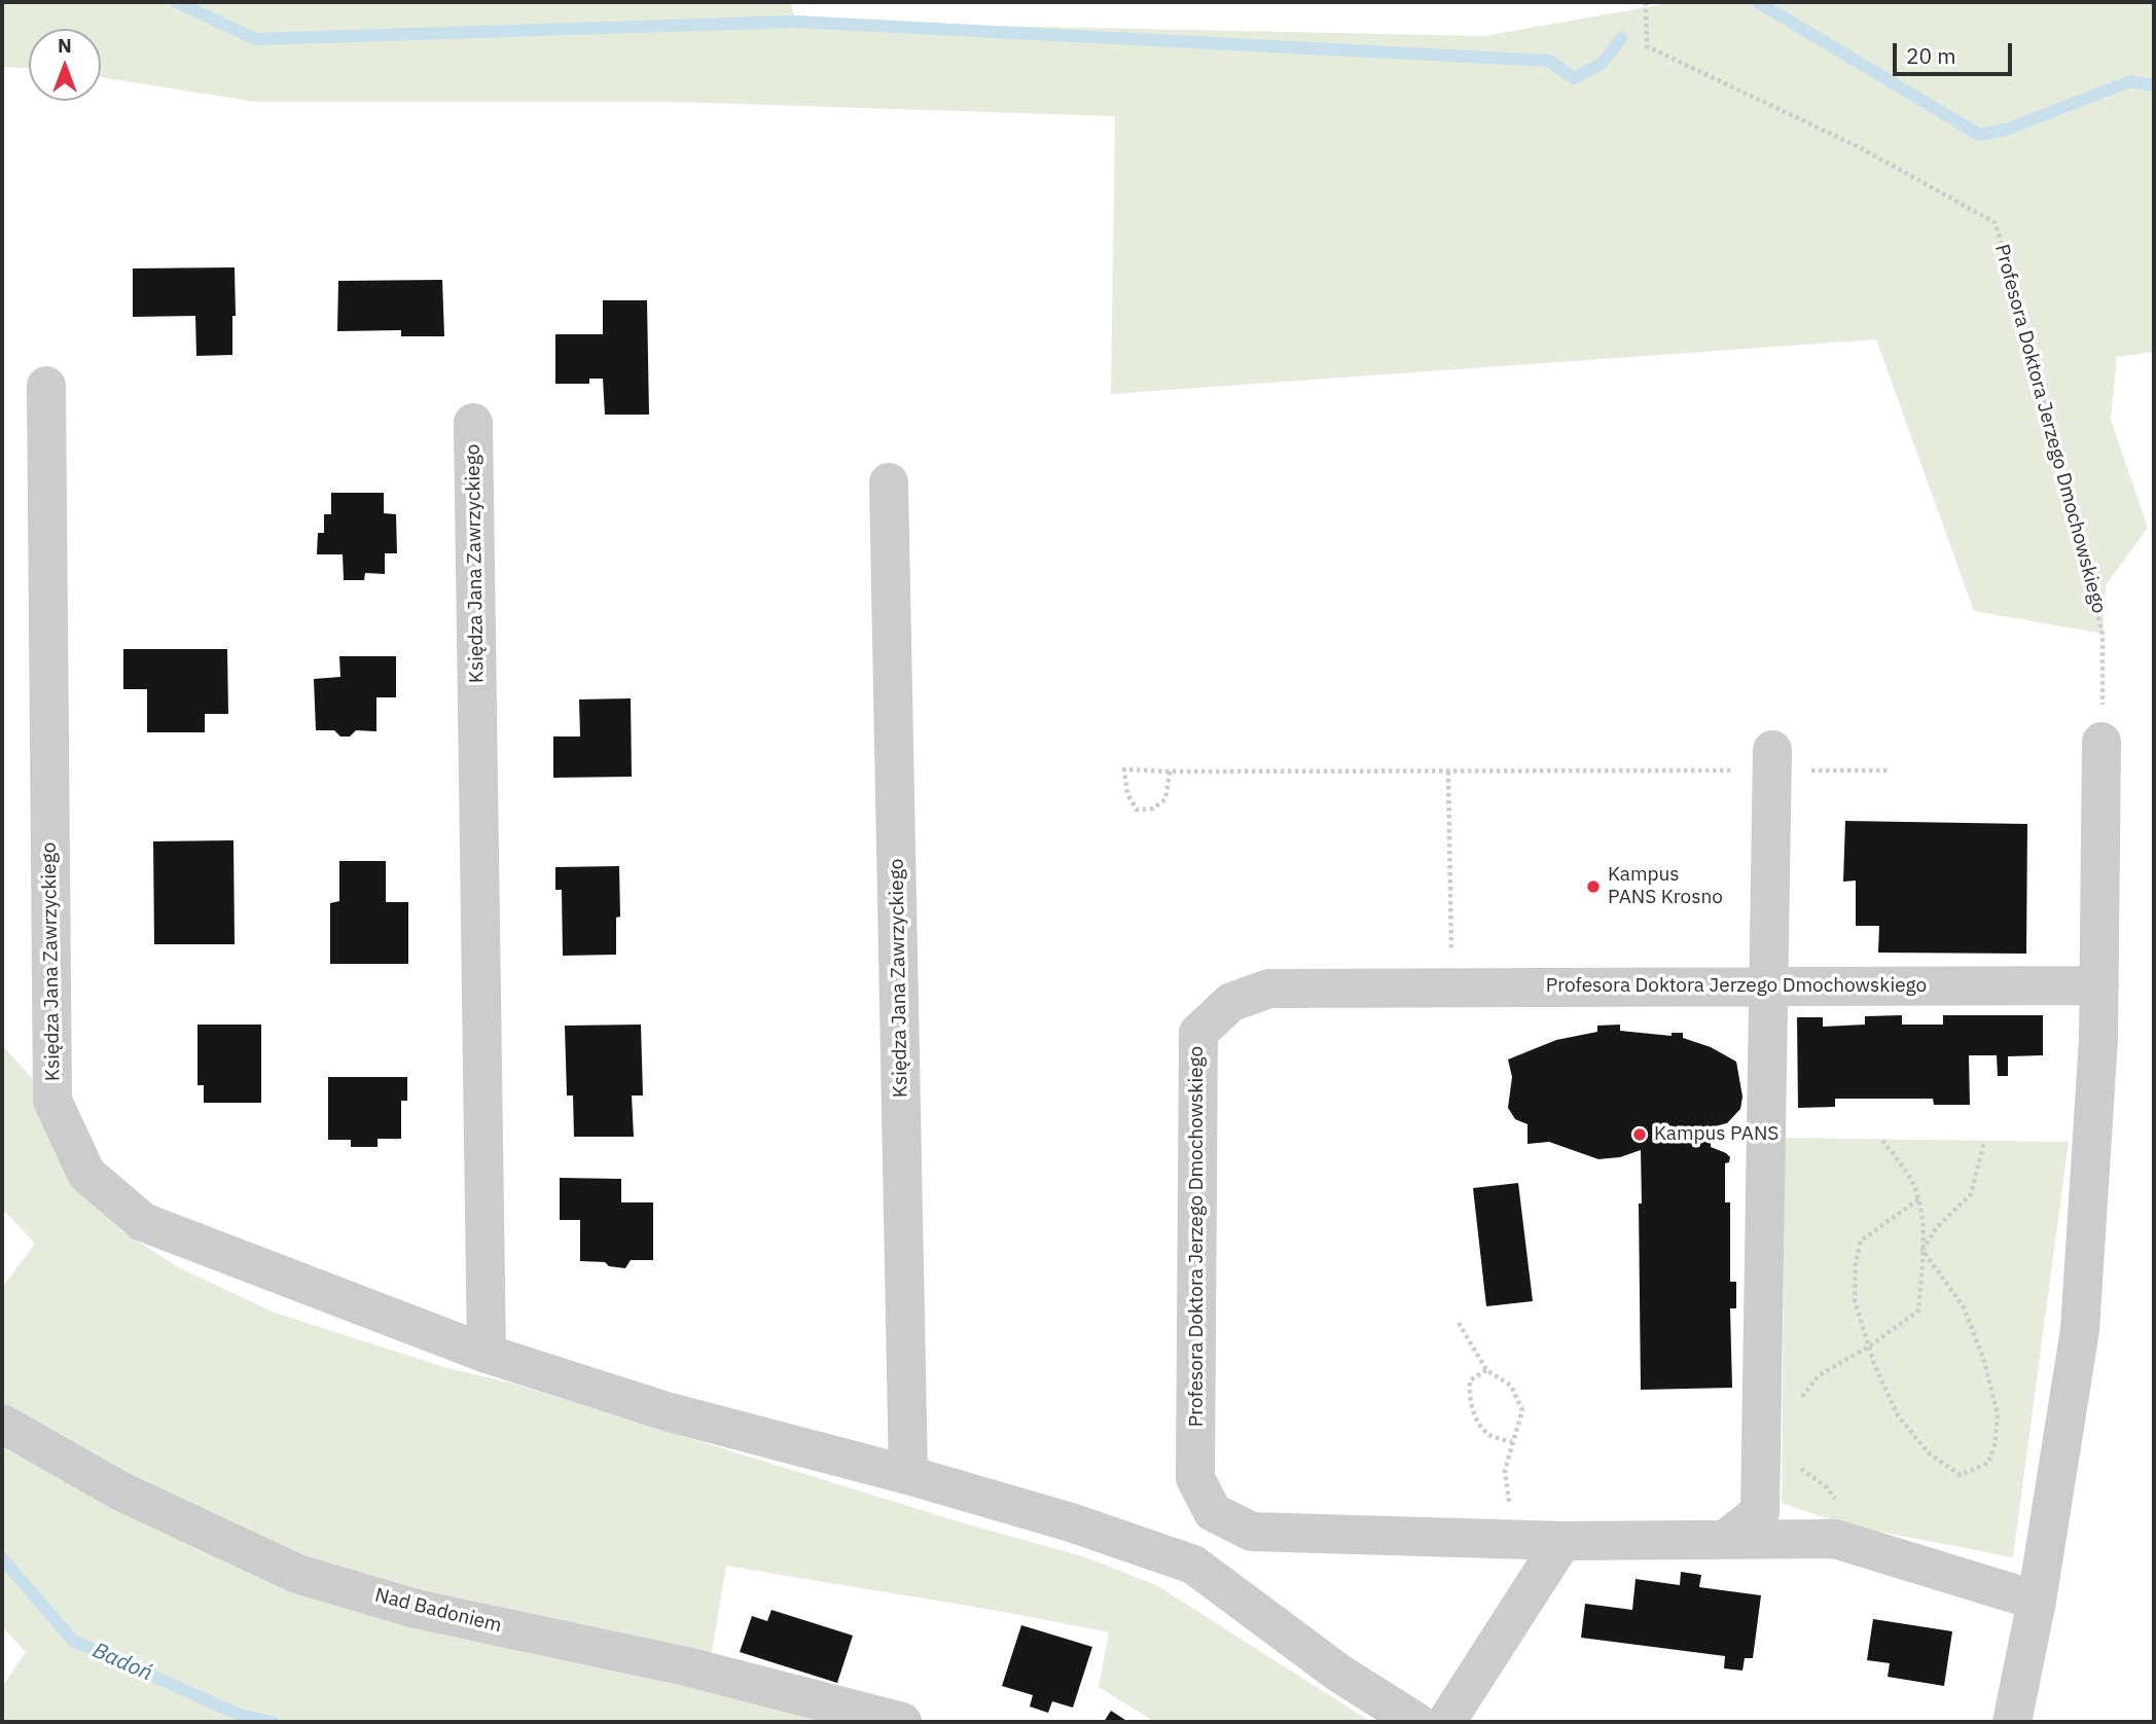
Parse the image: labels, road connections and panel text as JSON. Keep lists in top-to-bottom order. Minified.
{"streets":{"street":["Profesora Doktora Jerzego Dmochowskiego","Księdza Jana Zawrzyckiego","Nad Badoniem"]},"water":["Badoń"],"places":["Kampus PANS Krosno","Kampus PANS"],"scale_bar":"20 m","north":"top"}
